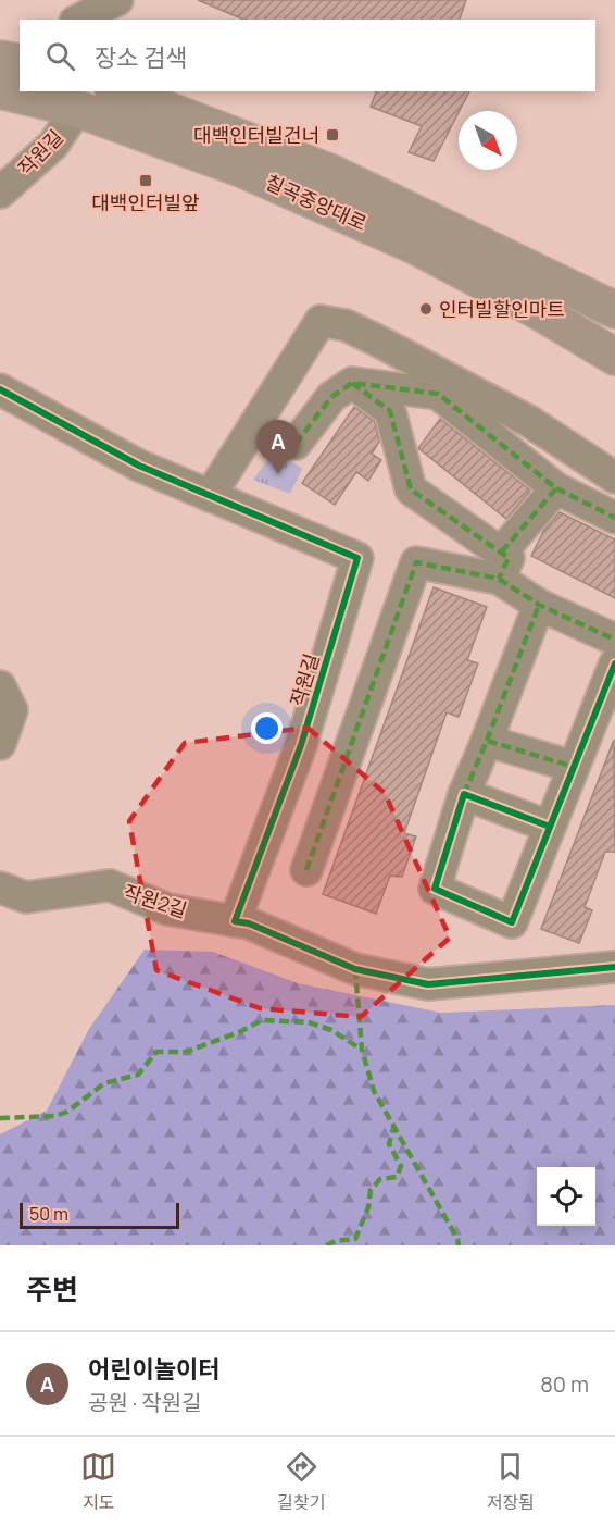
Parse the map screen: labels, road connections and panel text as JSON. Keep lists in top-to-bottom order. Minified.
{"streets":{"main road":["칠곡중앙대로"],"street":["작원길","작원2길"]},"crossings":[["작원길","칠곡중앙대로"],["작원길","작원2길"]],"places":{"transit":["대백인터빌건너","대백인터빌앞"],"other":["인터빌할인마트"]},"scale_bar":"50 m","north":"bottom right","page":{"search":"장소 검색","pins":"A","scale":"50 m","heading":"주변","list":[{"mark":"A","name":"어린이놀이터","note":"공원 · 작원길","value":"80 m"}],"nav":["지도","길찾기","저장됨"]}}
